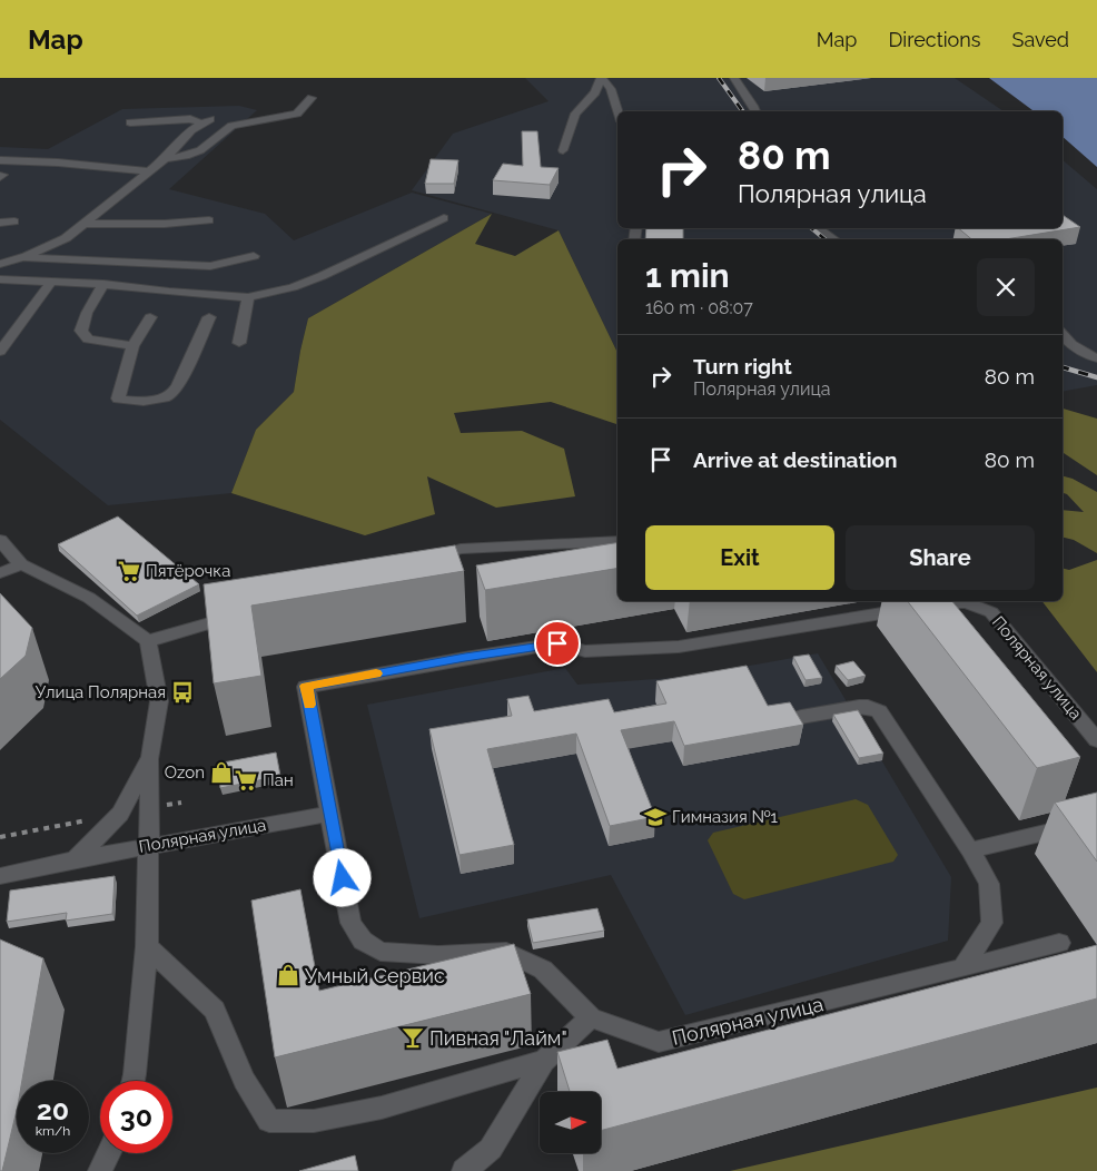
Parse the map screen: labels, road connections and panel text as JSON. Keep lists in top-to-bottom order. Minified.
{"streets":{"street":["Полярная улица"]},"places":{"supermarket":["Пятёрочка","Пан"],"bus stop":["Улица Полярная"],"shop":["Ozon","Умный Сервис"],"school or university":["Гимназия №1"],"bar":["Пивная \"Лайм\""]},"north":"right","page":{"header":"Map","nav":["Map","Directions","Saved"],"turn":["80 m","Полярная улица"],"heading":["1 min","160 m · 08:07"],"list":[{"name":"Turn right","note":"Полярная улица","value":"80 m"},{"name":"Arrive at destination","value":"80 m"}],"buttons":["Exit","Share"],"speed":"20 km/h","limit":"30"}}
